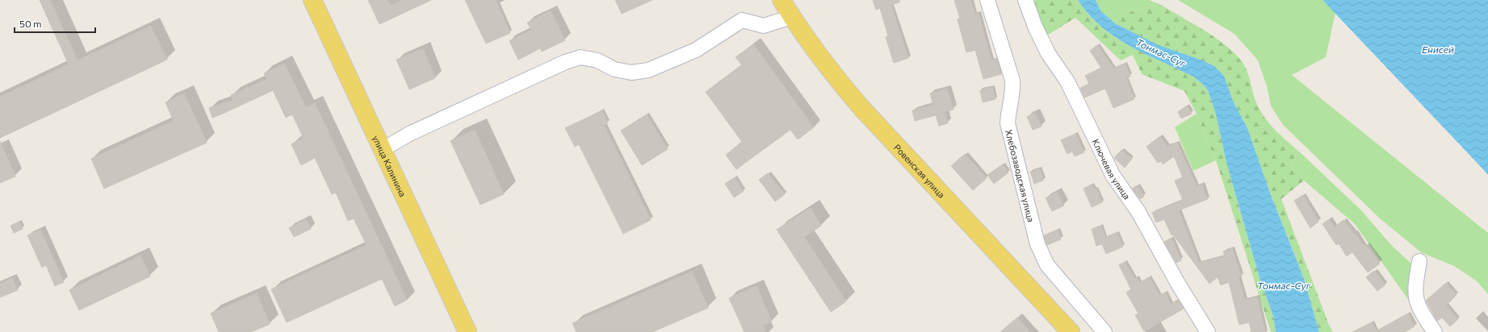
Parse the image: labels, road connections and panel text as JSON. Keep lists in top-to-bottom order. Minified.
{"streets":{"main road":["улица Калинина","Ровенская улица"],"street":["Ключевая улица","Хлебозаводская улица"]},"water":["Енисей","Тонмас-Суг"],"scale_bar":"50 m"}
